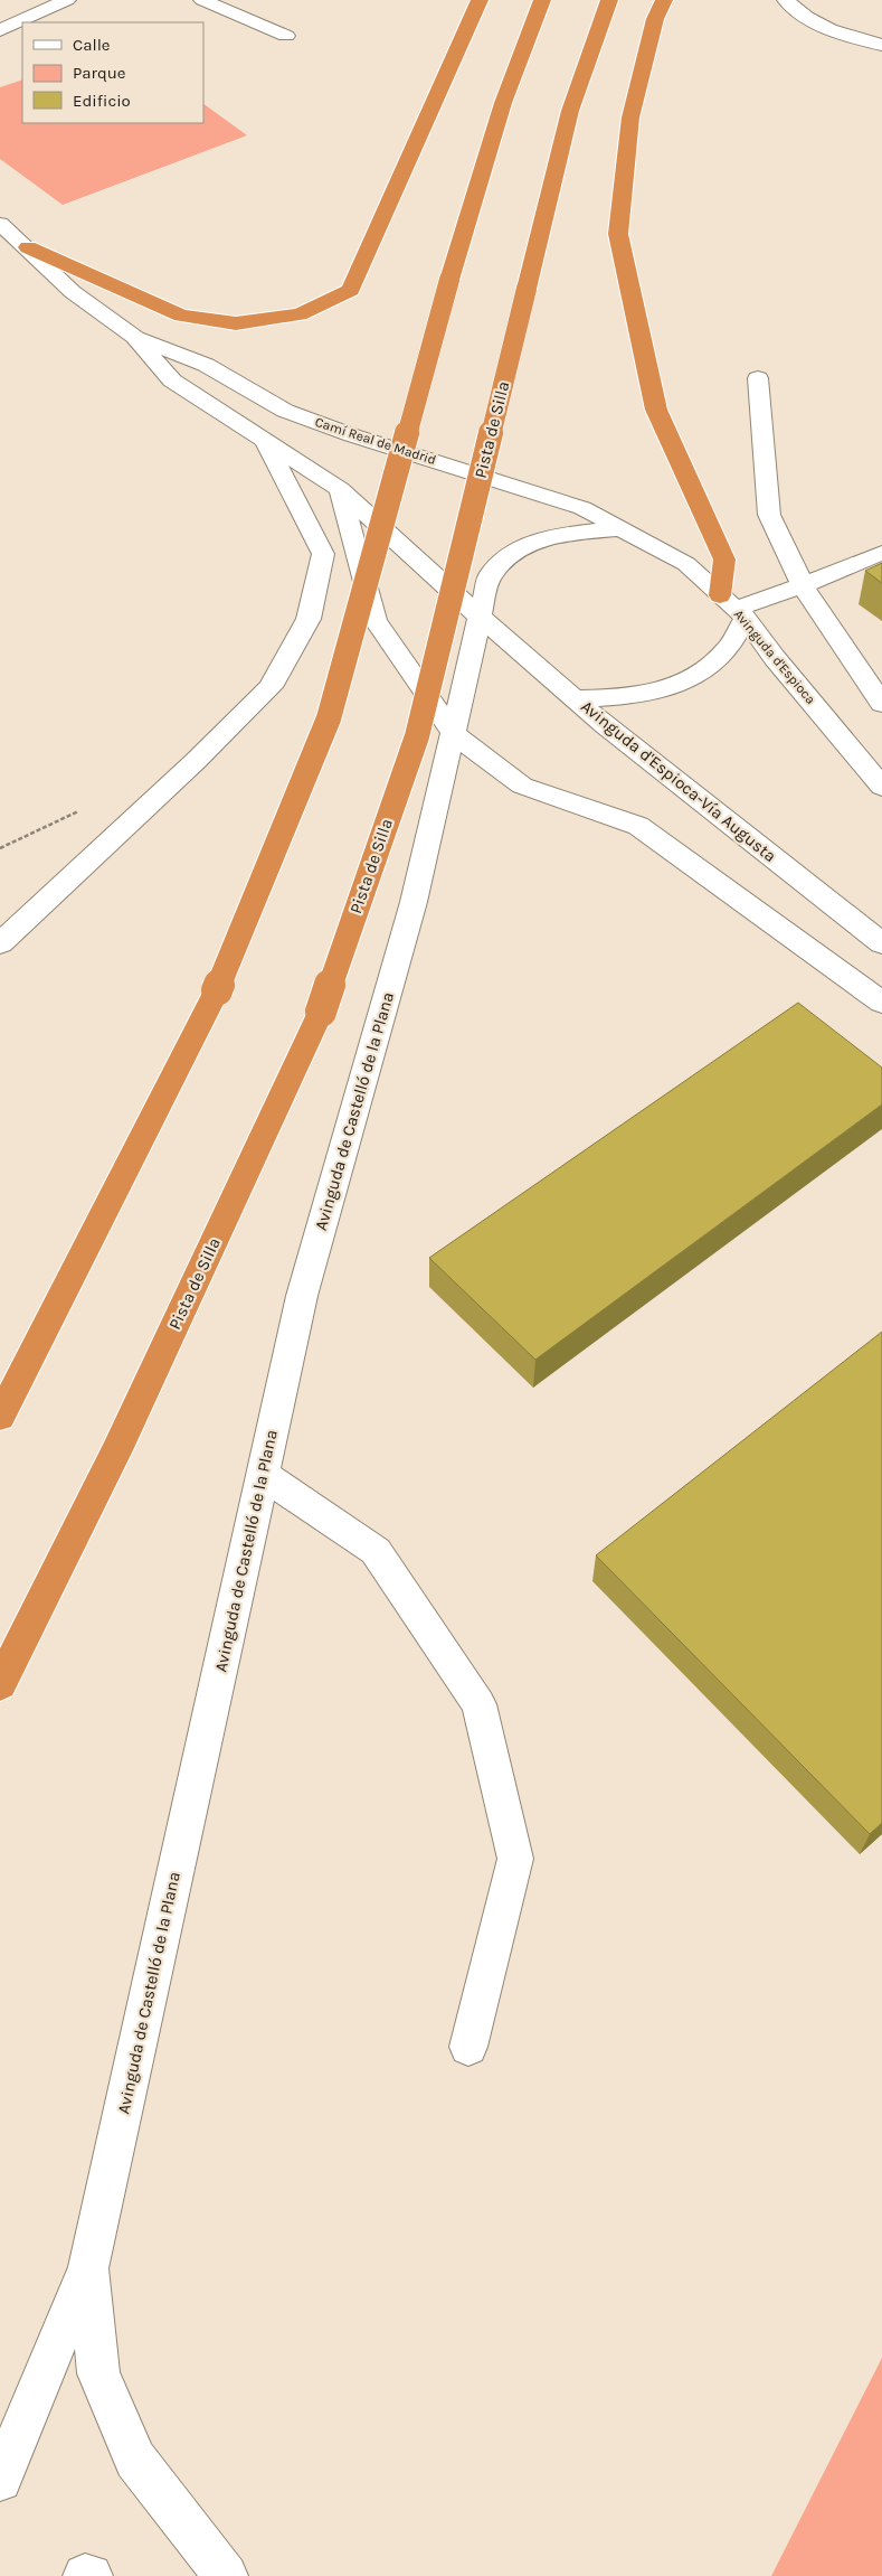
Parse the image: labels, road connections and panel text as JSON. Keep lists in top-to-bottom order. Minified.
{"streets":{"highway":["Pista de Silla"],"street":["Camí Real de Madrid","Avinguda d'Espioca","Avinguda d'Espioca-Vía Augusta","Avinguda de Castelló de la Plana"]},"crossings":[["Camí Real de Madrid","Avinguda d'Espioca"],["Camí Real de Madrid","Avinguda d'Espioca-Vía Augusta"],["Camí Real de Madrid","Avinguda de Castelló de la Plana"],["Avinguda d'Espioca","Avinguda de Castelló de la Plana"],["Avinguda d'Espioca-Vía Augusta","Avinguda de Castelló de la Plana"]],"legend":["Calle","Parque","Edificio"]}
